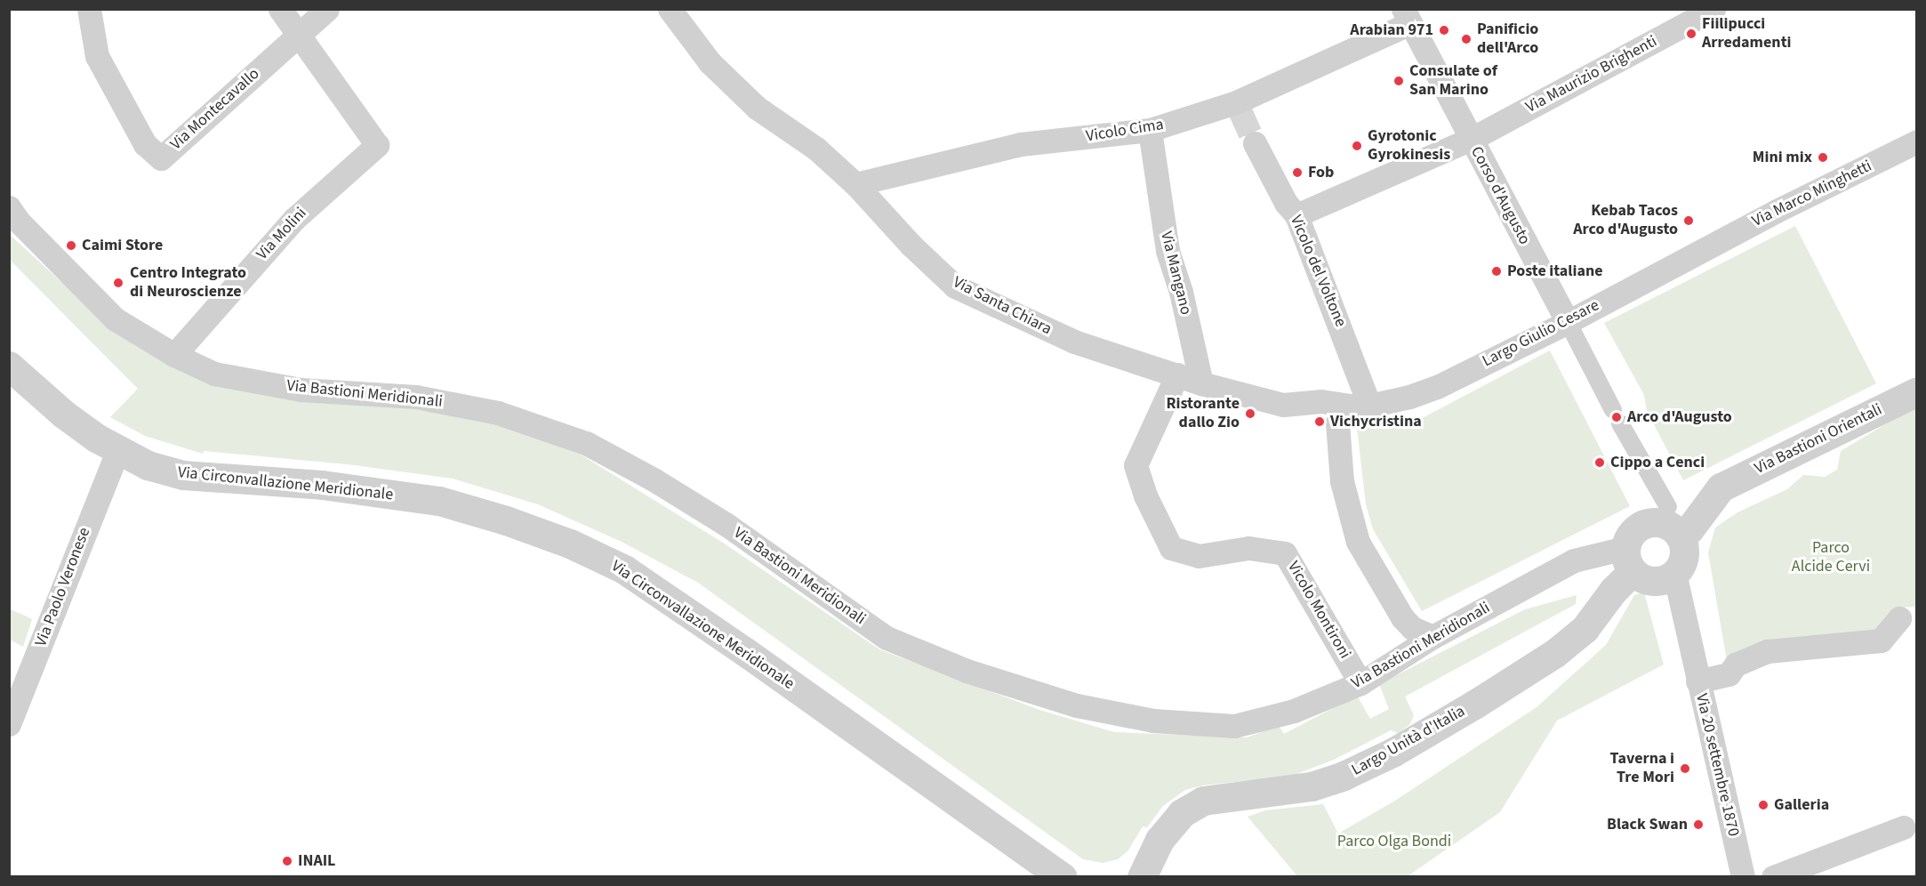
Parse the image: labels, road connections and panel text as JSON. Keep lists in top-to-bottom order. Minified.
{"streets":{"street":["Via Maurizio Brighenti","Via Montecavallo","Vicolo Cima","Via Marco Minghetti","Corso d'Augusto","Via Molini","Vicolo del Voltone","Via Mangano","Via Santa Chiara","Largo Giulio Cesare","Via Bastioni Meridionali","Via Bastioni Orientali","Via Circonvallazione Meridionale","Via Paolo Veronese","Vicolo Montironi","Largo Unità d'Italia","Via 20 settembre 1870"]},"crossings":[["Via Maurizio Brighenti","Corso d'Augusto"],["Via Maurizio Brighenti","Vicolo del Voltone"],["Via Montecavallo","Via Molini"],["Vicolo Cima","Corso d'Augusto"],["Vicolo Cima","Via Mangano"],["Vicolo Cima","Via Santa Chiara"],["Via Marco Minghetti","Largo Giulio Cesare"],["Corso d'Augusto","Largo Giulio Cesare"],["Via Molini","Via Bastioni Meridionali"],["Vicolo del Voltone","Via Santa Chiara"],["Vicolo del Voltone","Largo Giulio Cesare"],["Via Mangano","Via Santa Chiara"],["Via Santa Chiara","Largo Giulio Cesare"],["Via Santa Chiara","Vicolo Montironi"],["Via Bastioni Meridionali","Via Bastioni Orientali"],["Via Bastioni Meridionali","Vicolo Montironi"],["Via Bastioni Meridionali","Largo Unità d'Italia"],["Via Bastioni Orientali","Largo Unità d'Italia"],["Via Circonvallazione Meridionale","Via Paolo Veronese"]],"parks":["Parco Alcide Cervi","Parco Olga Bondi"],"places":["Arabian 971","Fiilipucci Arredamenti","Panificio dell'Arco","Consulate of San Marino","Gyrotonic Gyrokinesis","Mini mix","Fob","Kebab Tacos Arco d'Augusto","Caimi Store","Poste italiane","Centro Integrato di Neuroscienze","Ristorante dallo Zio","Arco d'Augusto","Vichycristina","Cippo a Cenci","Taverna i Tre Mori","Galleria","Black Swan","INAIL"]}
